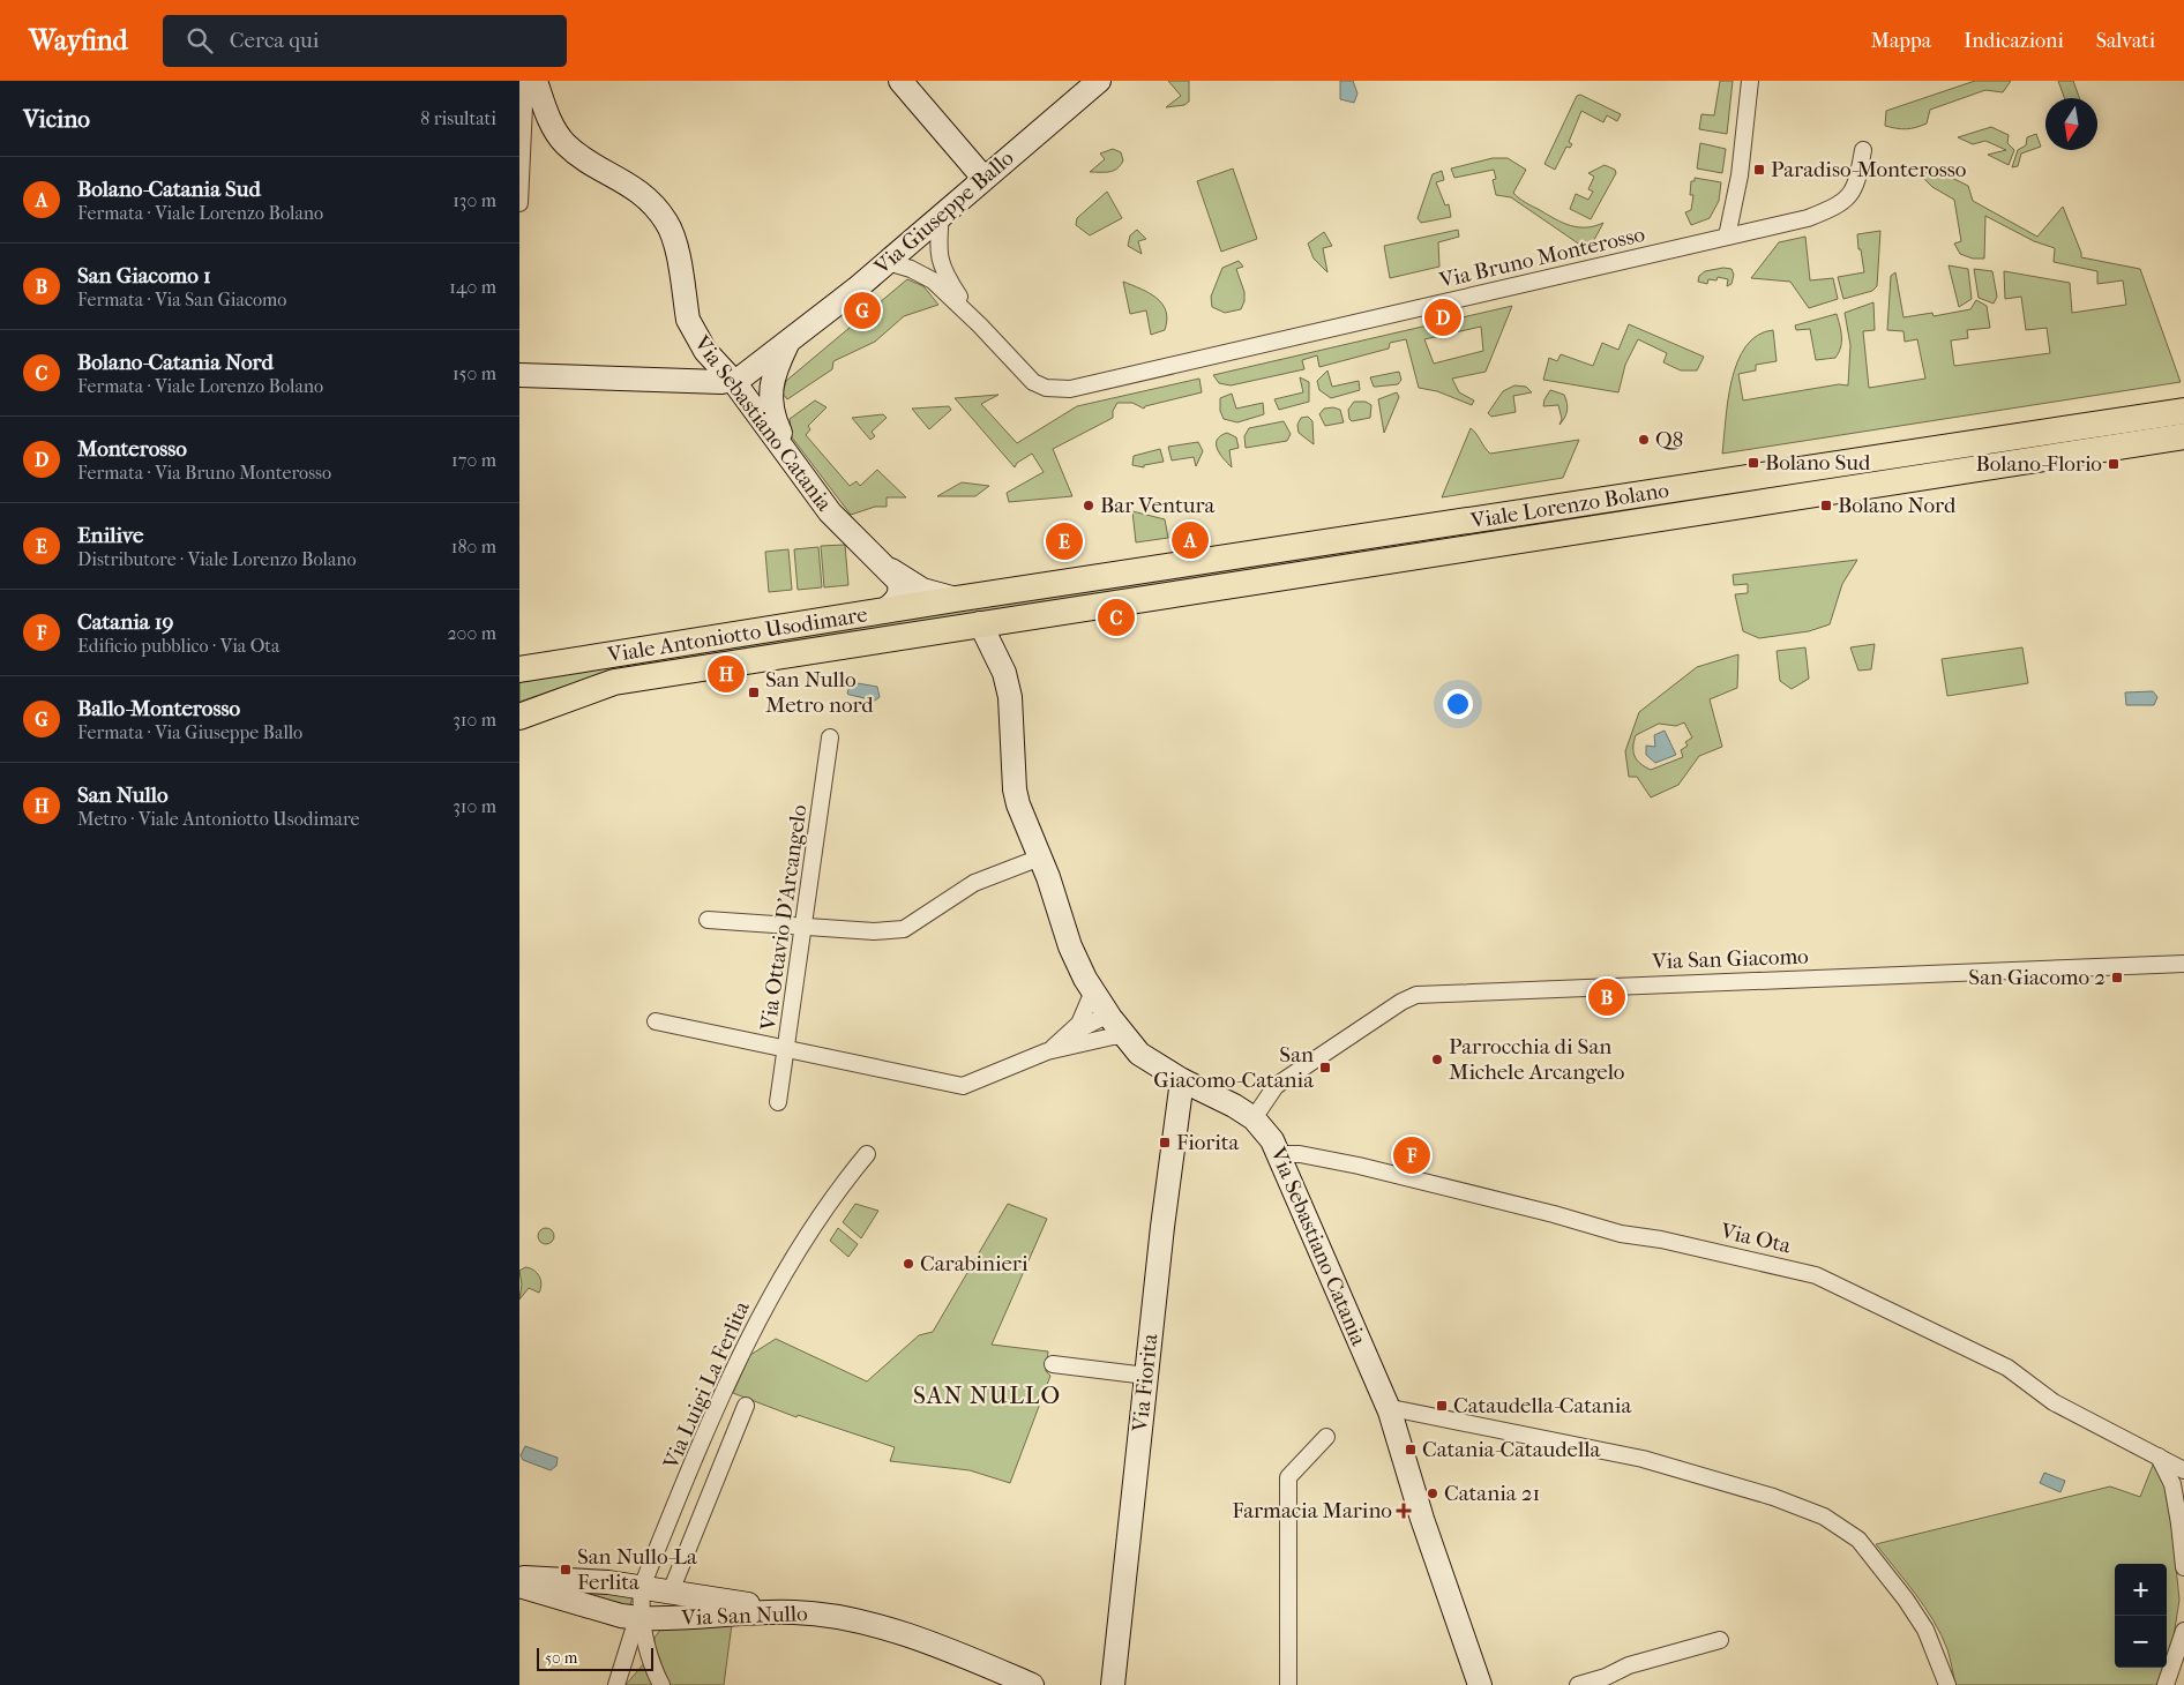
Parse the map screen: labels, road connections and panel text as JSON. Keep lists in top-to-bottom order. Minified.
{"streets":{"main road":["Via Giuseppe Ballo","Via Sebastiano Catania","Viale Lorenzo Bolano","Viale Antoniotto Usodimare","Via Fiorita","Via San Nullo"],"street":["Via Bruno Monterosso","Via Ottavio D'Arcangelo","Via San Giacomo","Via Ota","Via Luigi La Ferlita"]},"crossings":[["Via Giuseppe Ballo","Via Sebastiano Catania"],["Via Sebastiano Catania","Viale Lorenzo Bolano"],["Via Sebastiano Catania","Viale Antoniotto Usodimare"],["Via Sebastiano Catania","Via San Giacomo"],["Via Sebastiano Catania","Via Ota"],["Via Sebastiano Catania","Via Fiorita"],["Viale Lorenzo Bolano","Viale Antoniotto Usodimare"]],"districts":["SAN NULLO"],"places":{"transit":["Paradiso-Monterosso","Bolano Sud","Bolano-Florio","Bolano Nord","San Nullo Metro nord","San Giacomo 2","San Giacomo-Catania","Fiorita","Cataudella-Catania","Catania-Cataudella","San Nullo-La Ferlita"],"other":["Q8","Bar Ventura","Parrocchia di San Michele Arcangelo","Carabinieri","Catania 21"],"health":["Farmacia Marino"]},"scale_bar":"50 m","north":"bottom","page":{"header":"Wayfind","search":"Cerca qui","nav":["Mappa","Indicazioni","Salvati"],"heading":["Vicino","8 risultati"],"list":[{"mark":"A","name":"Bolano-Catania Sud","note":"Fermata · Viale Lorenzo Bolano","value":"130 m"},{"mark":"B","name":"San Giacomo 1","note":"Fermata · Via San Giacomo","value":"140 m"},{"mark":"C","name":"Bolano-Catania Nord","note":"Fermata · Viale Lorenzo Bolano","value":"150 m"},{"mark":"D","name":"Monterosso","note":"Fermata · Via Bruno Monterosso","value":"170 m"},{"mark":"E","name":"Enilive","note":"Distributore · Viale Lorenzo Bolano","value":"180 m"},{"mark":"F","name":"Catania 19","note":"Edificio pubblico · Via Ota","value":"200 m"},{"mark":"G","name":"Ballo-Monterosso","note":"Fermata · Via Giuseppe Ballo","value":"310 m"},{"mark":"H","name":"San Nullo","note":"Metro · Viale Antoniotto Usodimare","value":"310 m"}],"pins":["G","D","A","E","C","H","B","F"],"map_buttons":["+","−"],"scale":"50 m"}}
